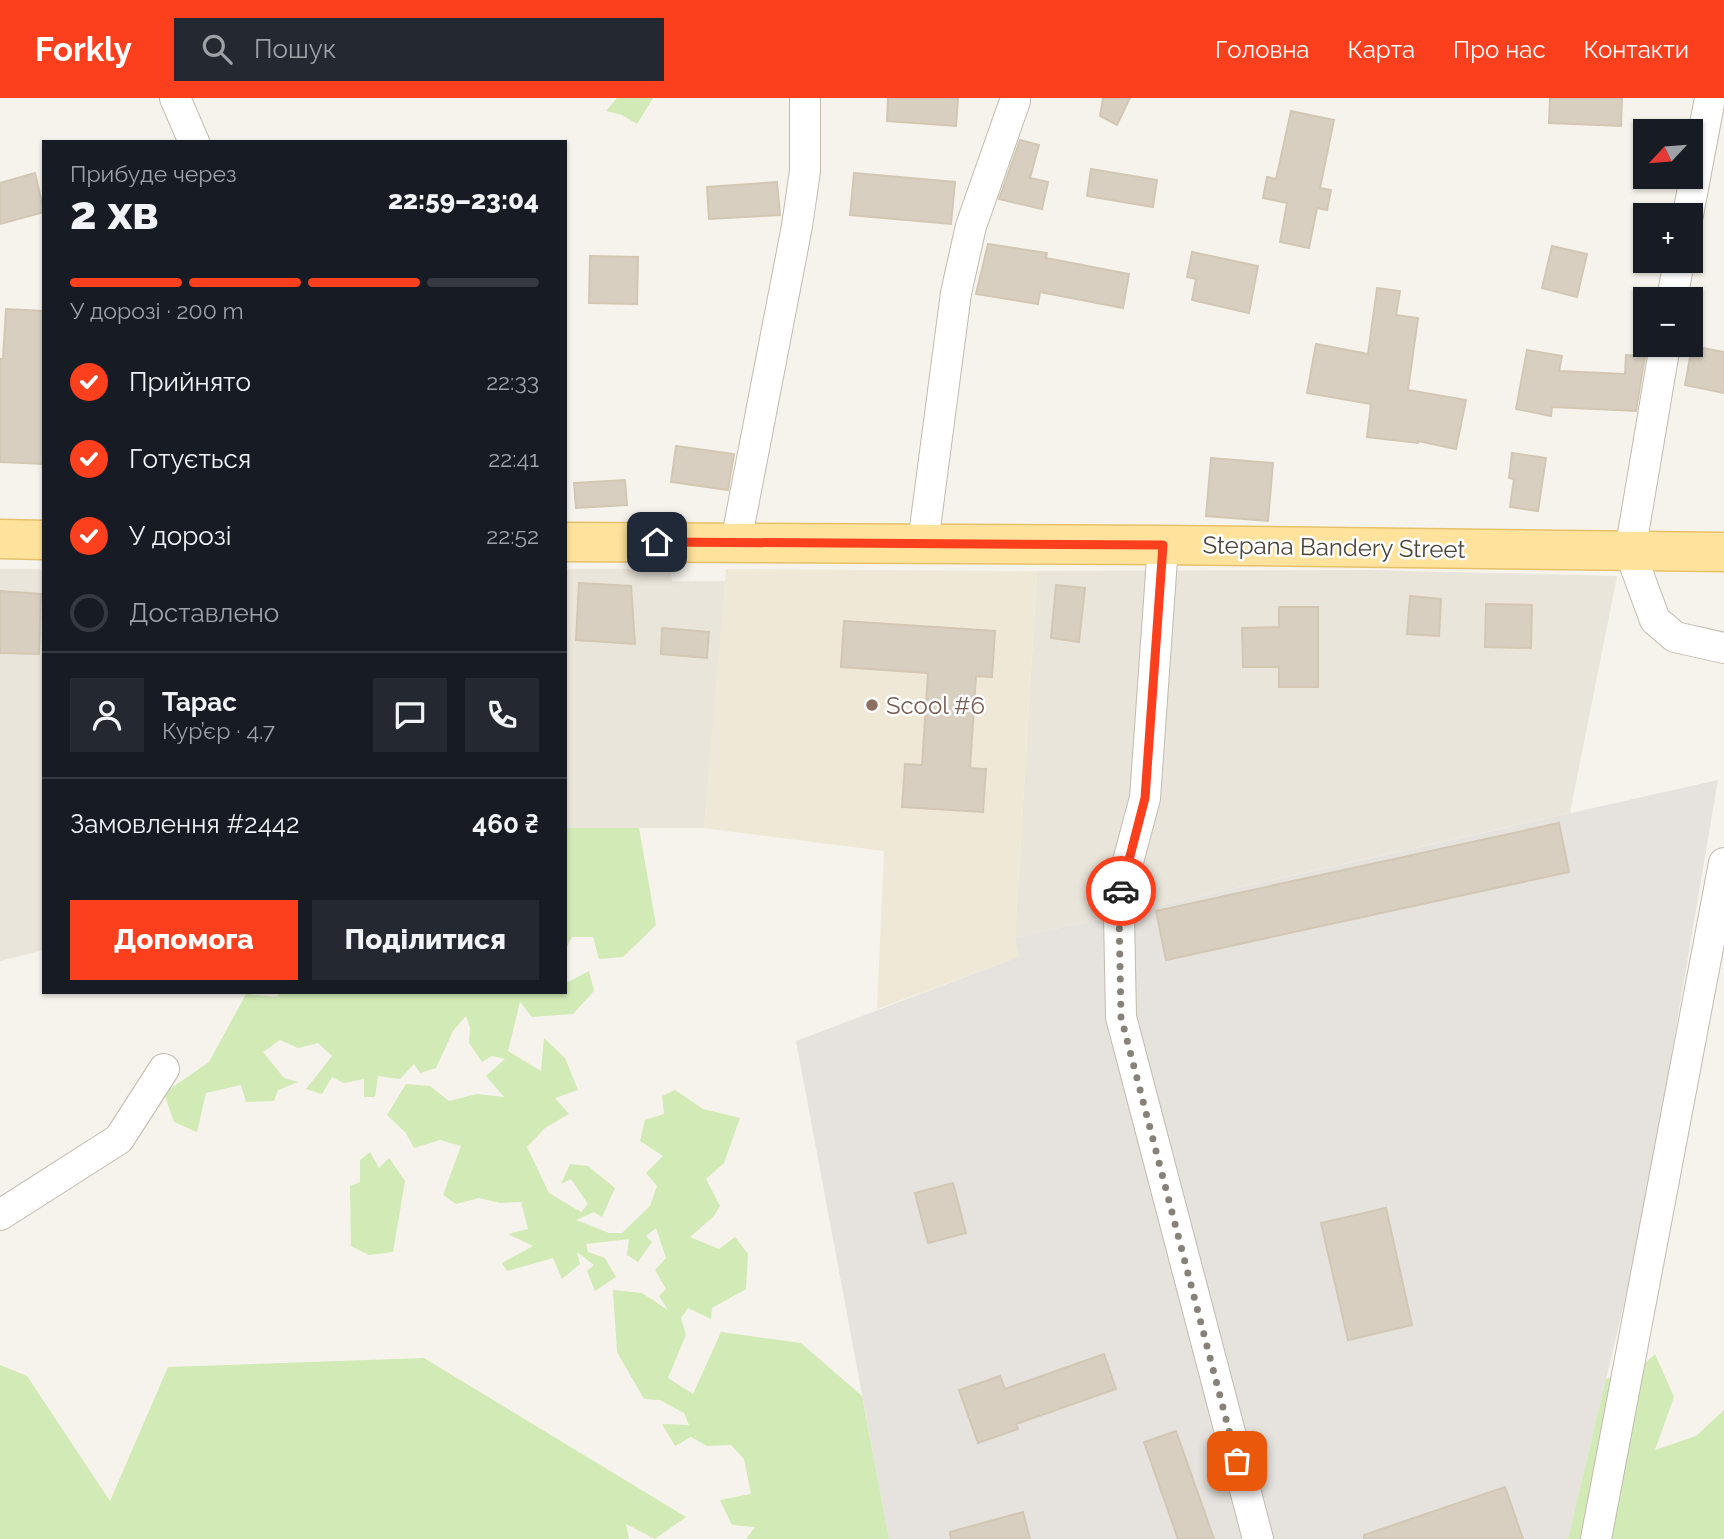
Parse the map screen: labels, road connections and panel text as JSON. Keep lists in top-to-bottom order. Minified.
{"streets":{"main road":["Stepana Bandery Street"]},"places":["Scool #6"],"north":"bottom left","page":{"header":"Forkly","search":"Пошук","nav":["Головна","Карта","Про нас","Контакти"],"map_buttons":["+","−"],"heading":["2 хв","Прибуде через","22:59–23:04"],"panel":["Тарас","Кур’єр · 4.7","Замовлення #2442","460 ₴"],"bar":"У дорозі · 200 m","list":[["Прийнято","22:33"],["Готується","22:41"],["У дорозі","22:52"],"Доставлено"],"buttons":["Допомога","Поділитися"]}}
